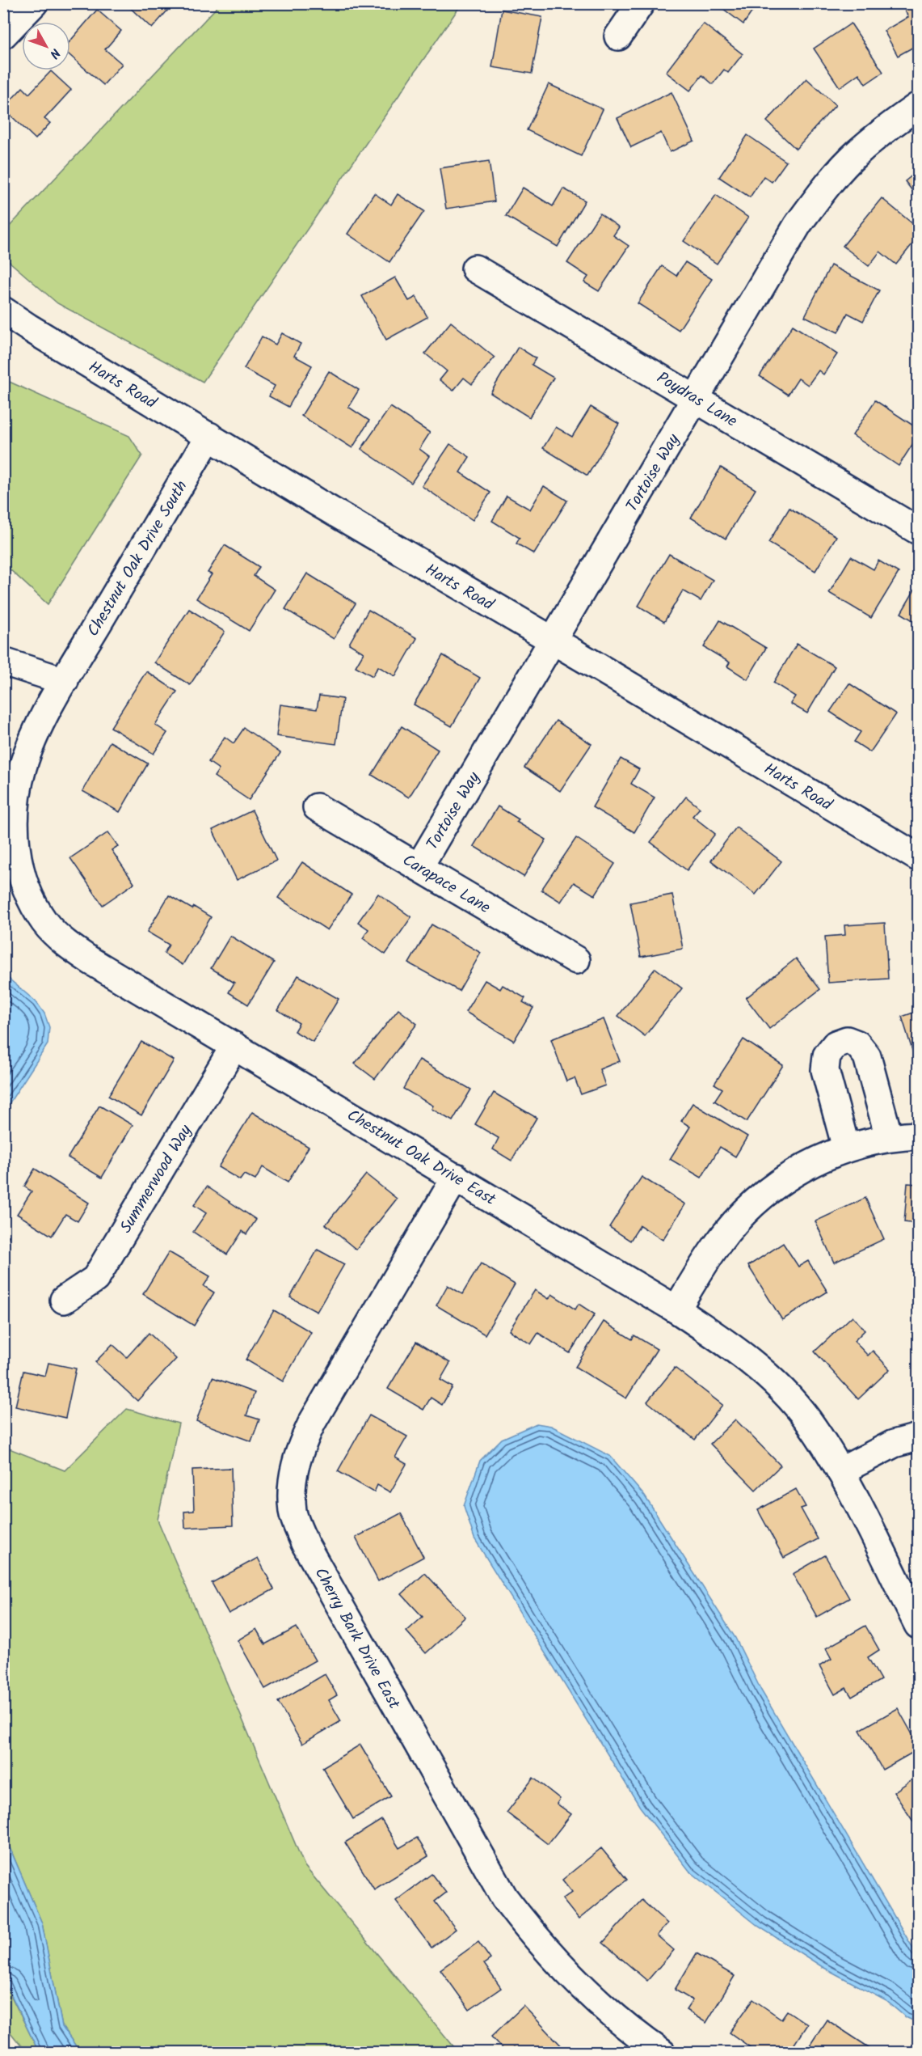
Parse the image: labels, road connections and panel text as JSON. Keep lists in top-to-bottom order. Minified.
{"streets":{"street":["Harts Road","Poydras Lane","Tortoise Way","Chestnut Oak Drive South","Carapace Lane","Chestnut Oak Drive East","Summerwood Way","Cherry Bark Drive East"]},"crossings":[["Harts Road","Tortoise Way"],["Harts Road","Chestnut Oak Drive South"],["Poydras Lane","Tortoise Way"],["Tortoise Way","Carapace Lane"],["Chestnut Oak Drive South","Chestnut Oak Drive East"],["Chestnut Oak Drive East","Summerwood Way"],["Chestnut Oak Drive East","Cherry Bark Drive East"]],"north":"bottom right"}
